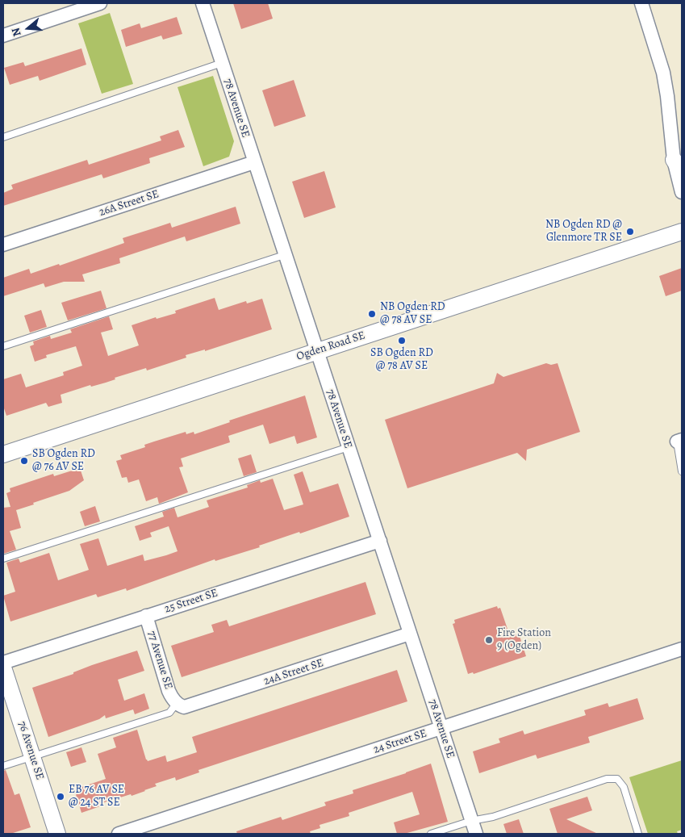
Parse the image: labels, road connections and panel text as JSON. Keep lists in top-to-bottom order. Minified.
{"streets":{"street":["78 Avenue SE","26A Street SE","Ogden Road SE","25 Street SE","77 Avenue SE","24A Street SE","24 Street SE","76 Avenue SE"]},"crossings":[["78 Avenue SE","26A Street SE"],["78 Avenue SE","Ogden Road SE"],["78 Avenue SE","25 Street SE"],["78 Avenue SE","24A Street SE"],["78 Avenue SE","24 Street SE"],["25 Street SE","77 Avenue SE"],["77 Avenue SE","24A Street SE"]],"places":["NB Ogden RD @ Glenmore TR SE","NB Ogden RD @ 78 AV SE","SB Ogden RD @ 78 AV SE","SB Ogden RD @ 76 AV SE","Fire Station 9 (Ogden)","EB 76 AV SE @ 24 ST SE"],"north":"left"}
